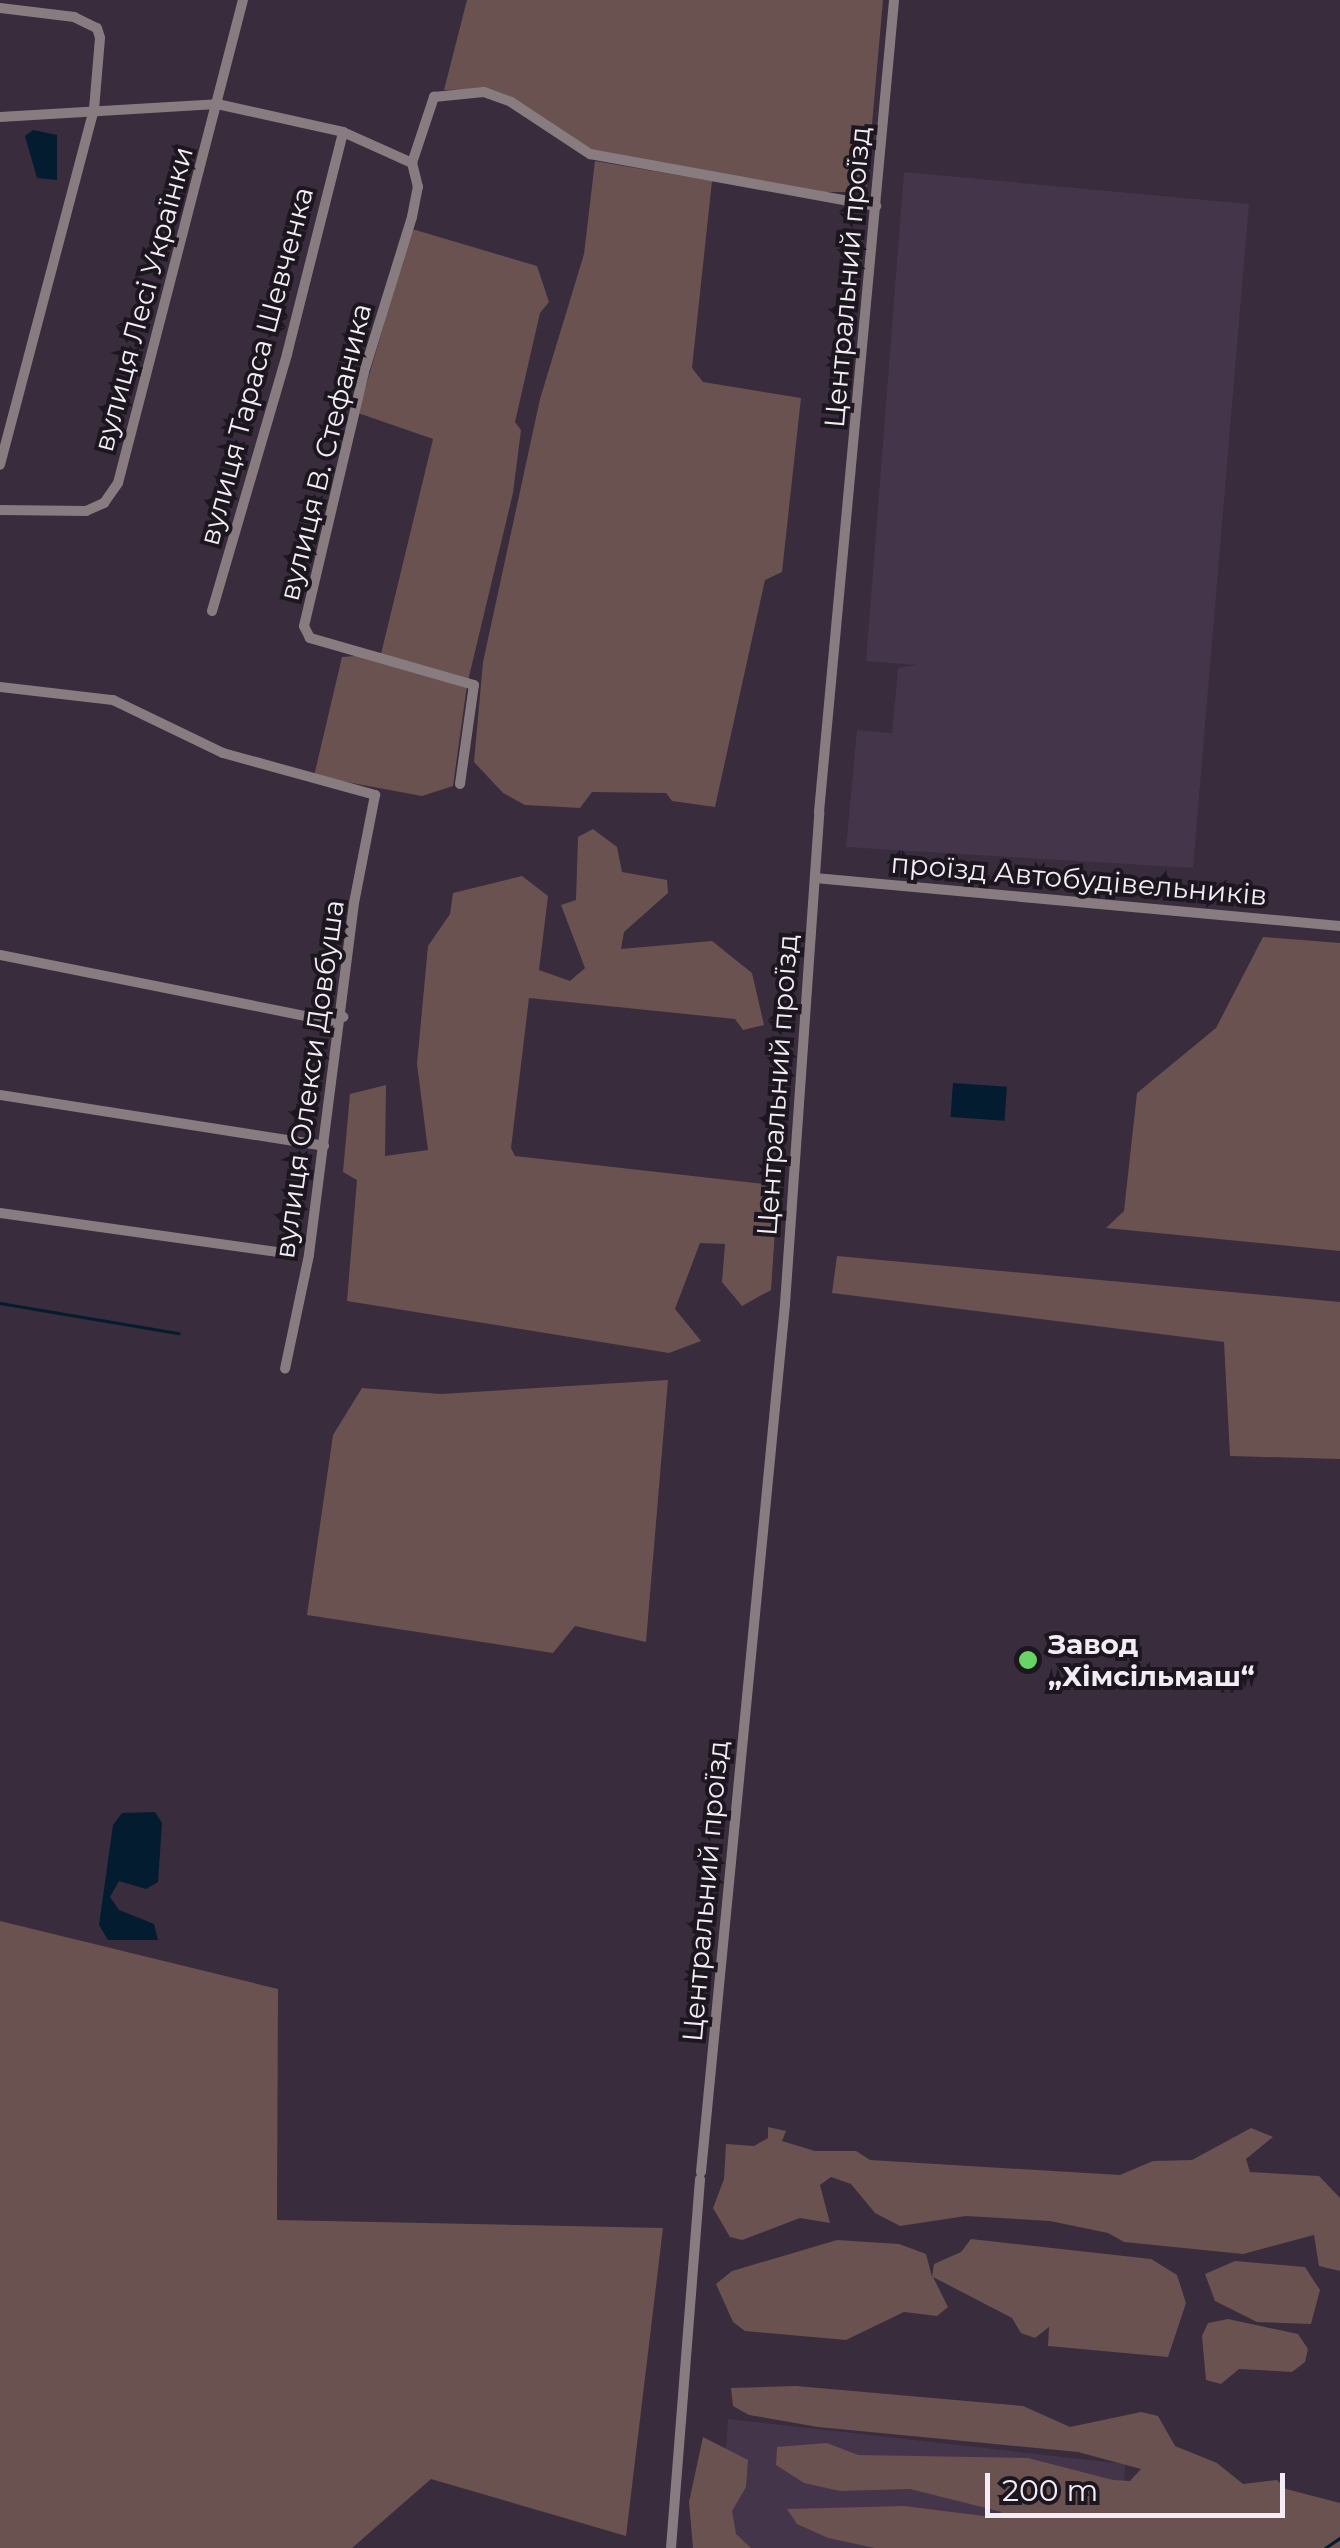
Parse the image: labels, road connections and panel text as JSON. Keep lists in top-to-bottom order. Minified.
{"streets":{"street":["Центральний проїзд","вулиця Лесі Українки","вулиця Тараса Шевченка","вулиця В. Стефаника","проїзд Автобудівельників","вулиця Олекси Довбуша"]},"crossings":[["Центральний проїзд","вулиця В. Стефаника"],["Центральний проїзд","проїзд Автобудівельників"]],"places":["Завод „Хімсільмаш“"],"scale_bar":"200 m"}
